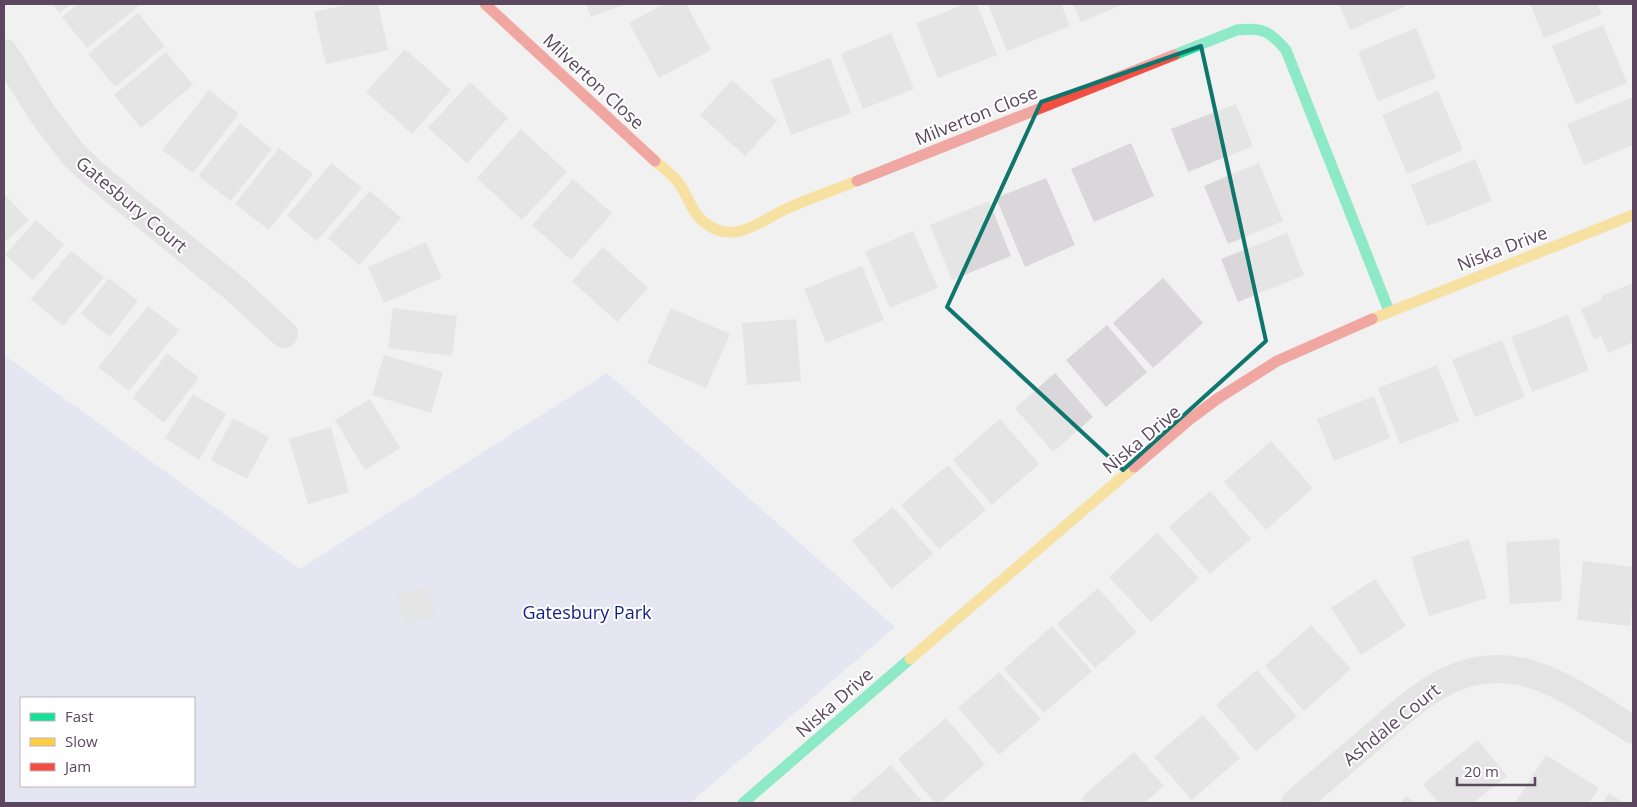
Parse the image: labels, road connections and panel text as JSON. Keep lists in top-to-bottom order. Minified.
{"streets":{"street":["Milverton Close","Gatesbury Court","Niska Drive","Ashdale Court"]},"crossings":[["Milverton Close","Niska Drive"]],"parks":["Gatesbury Park"],"legend":["Fast","Slow","Jam"],"scale_bar":"20 m"}
